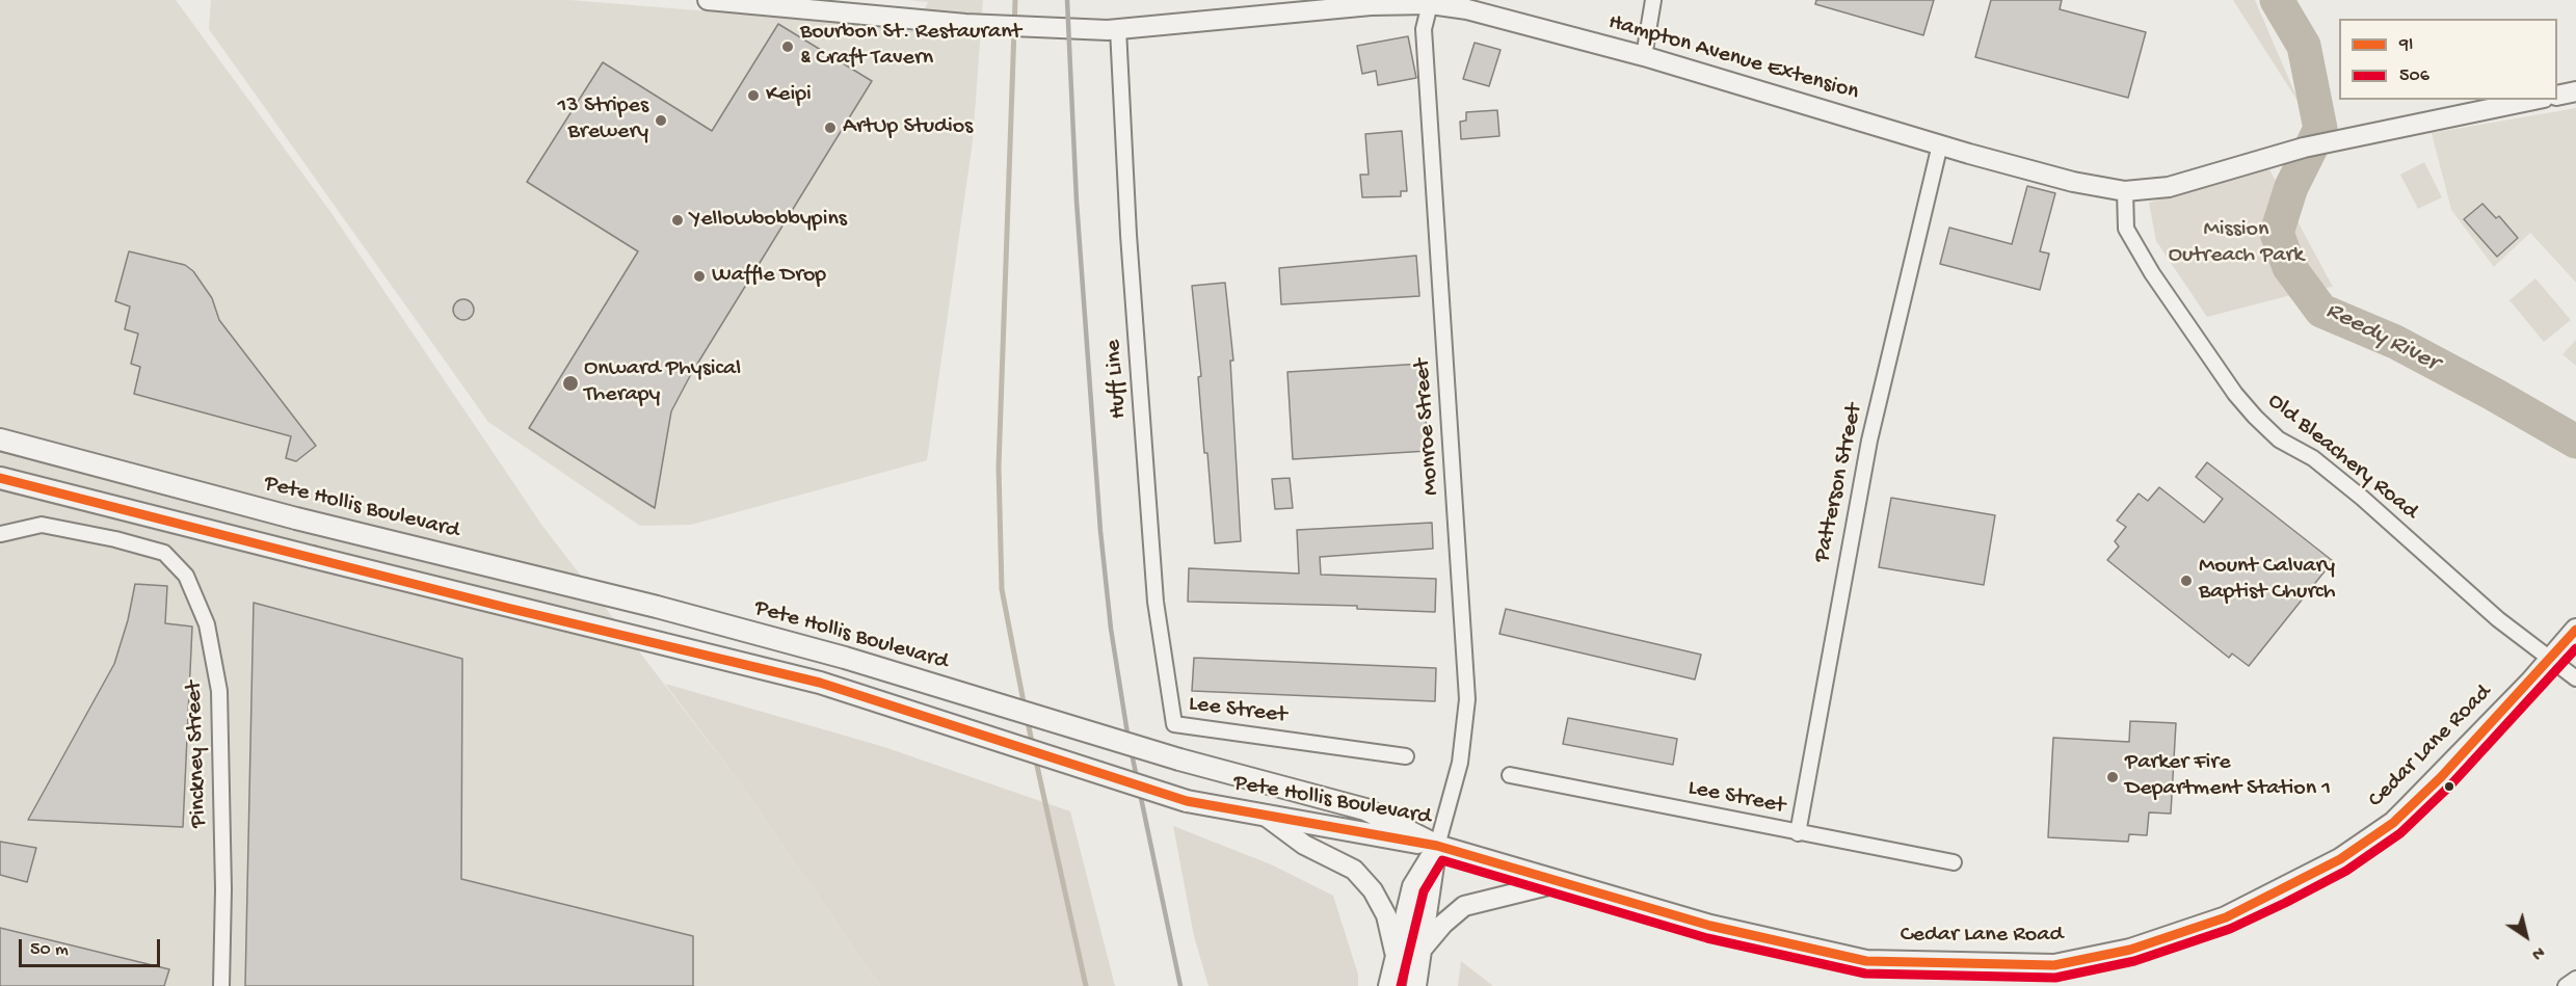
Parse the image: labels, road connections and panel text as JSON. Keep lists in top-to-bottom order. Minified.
{"streets":{"main road":["Pete Hollis Boulevard","Cedar Lane Road"],"street":["Hampton Avenue Extension","Huff Line","Monroe Street","Old Bleachery Road","Patterson Street","Lee Street","Pinckney Street"]},"crossings":[["Hampton Avenue Extension","Huff Line"],["Hampton Avenue Extension","Monroe Street"],["Hampton Avenue Extension","Old Bleachery Road"],["Hampton Avenue Extension","Patterson Street"],["Huff Line","Lee Street"],["Monroe Street","Pete Hollis Boulevard"],["Monroe Street","Cedar Lane Road"],["Old Bleachery Road","Cedar Lane Road"],["Patterson Street","Lee Street"],["Pete Hollis Boulevard","Cedar Lane Road"]],"water":["Reedy River"],"parks":["Mission Outreach Park"],"places":["Bourbon St. Restaurant & Craft Tavern","Keipi","13 Stripes Brewery","ArtUp Studios","Yellowbobbypins","Waffle Drop","Onward Physical Therapy","Mount Calvary Baptist Church","Parker Fire Department Station 1"],"lines":["transit line 9I","transit line 506"],"legend":["9I","506"],"scale_bar":"50 m","north":"bottom right"}
